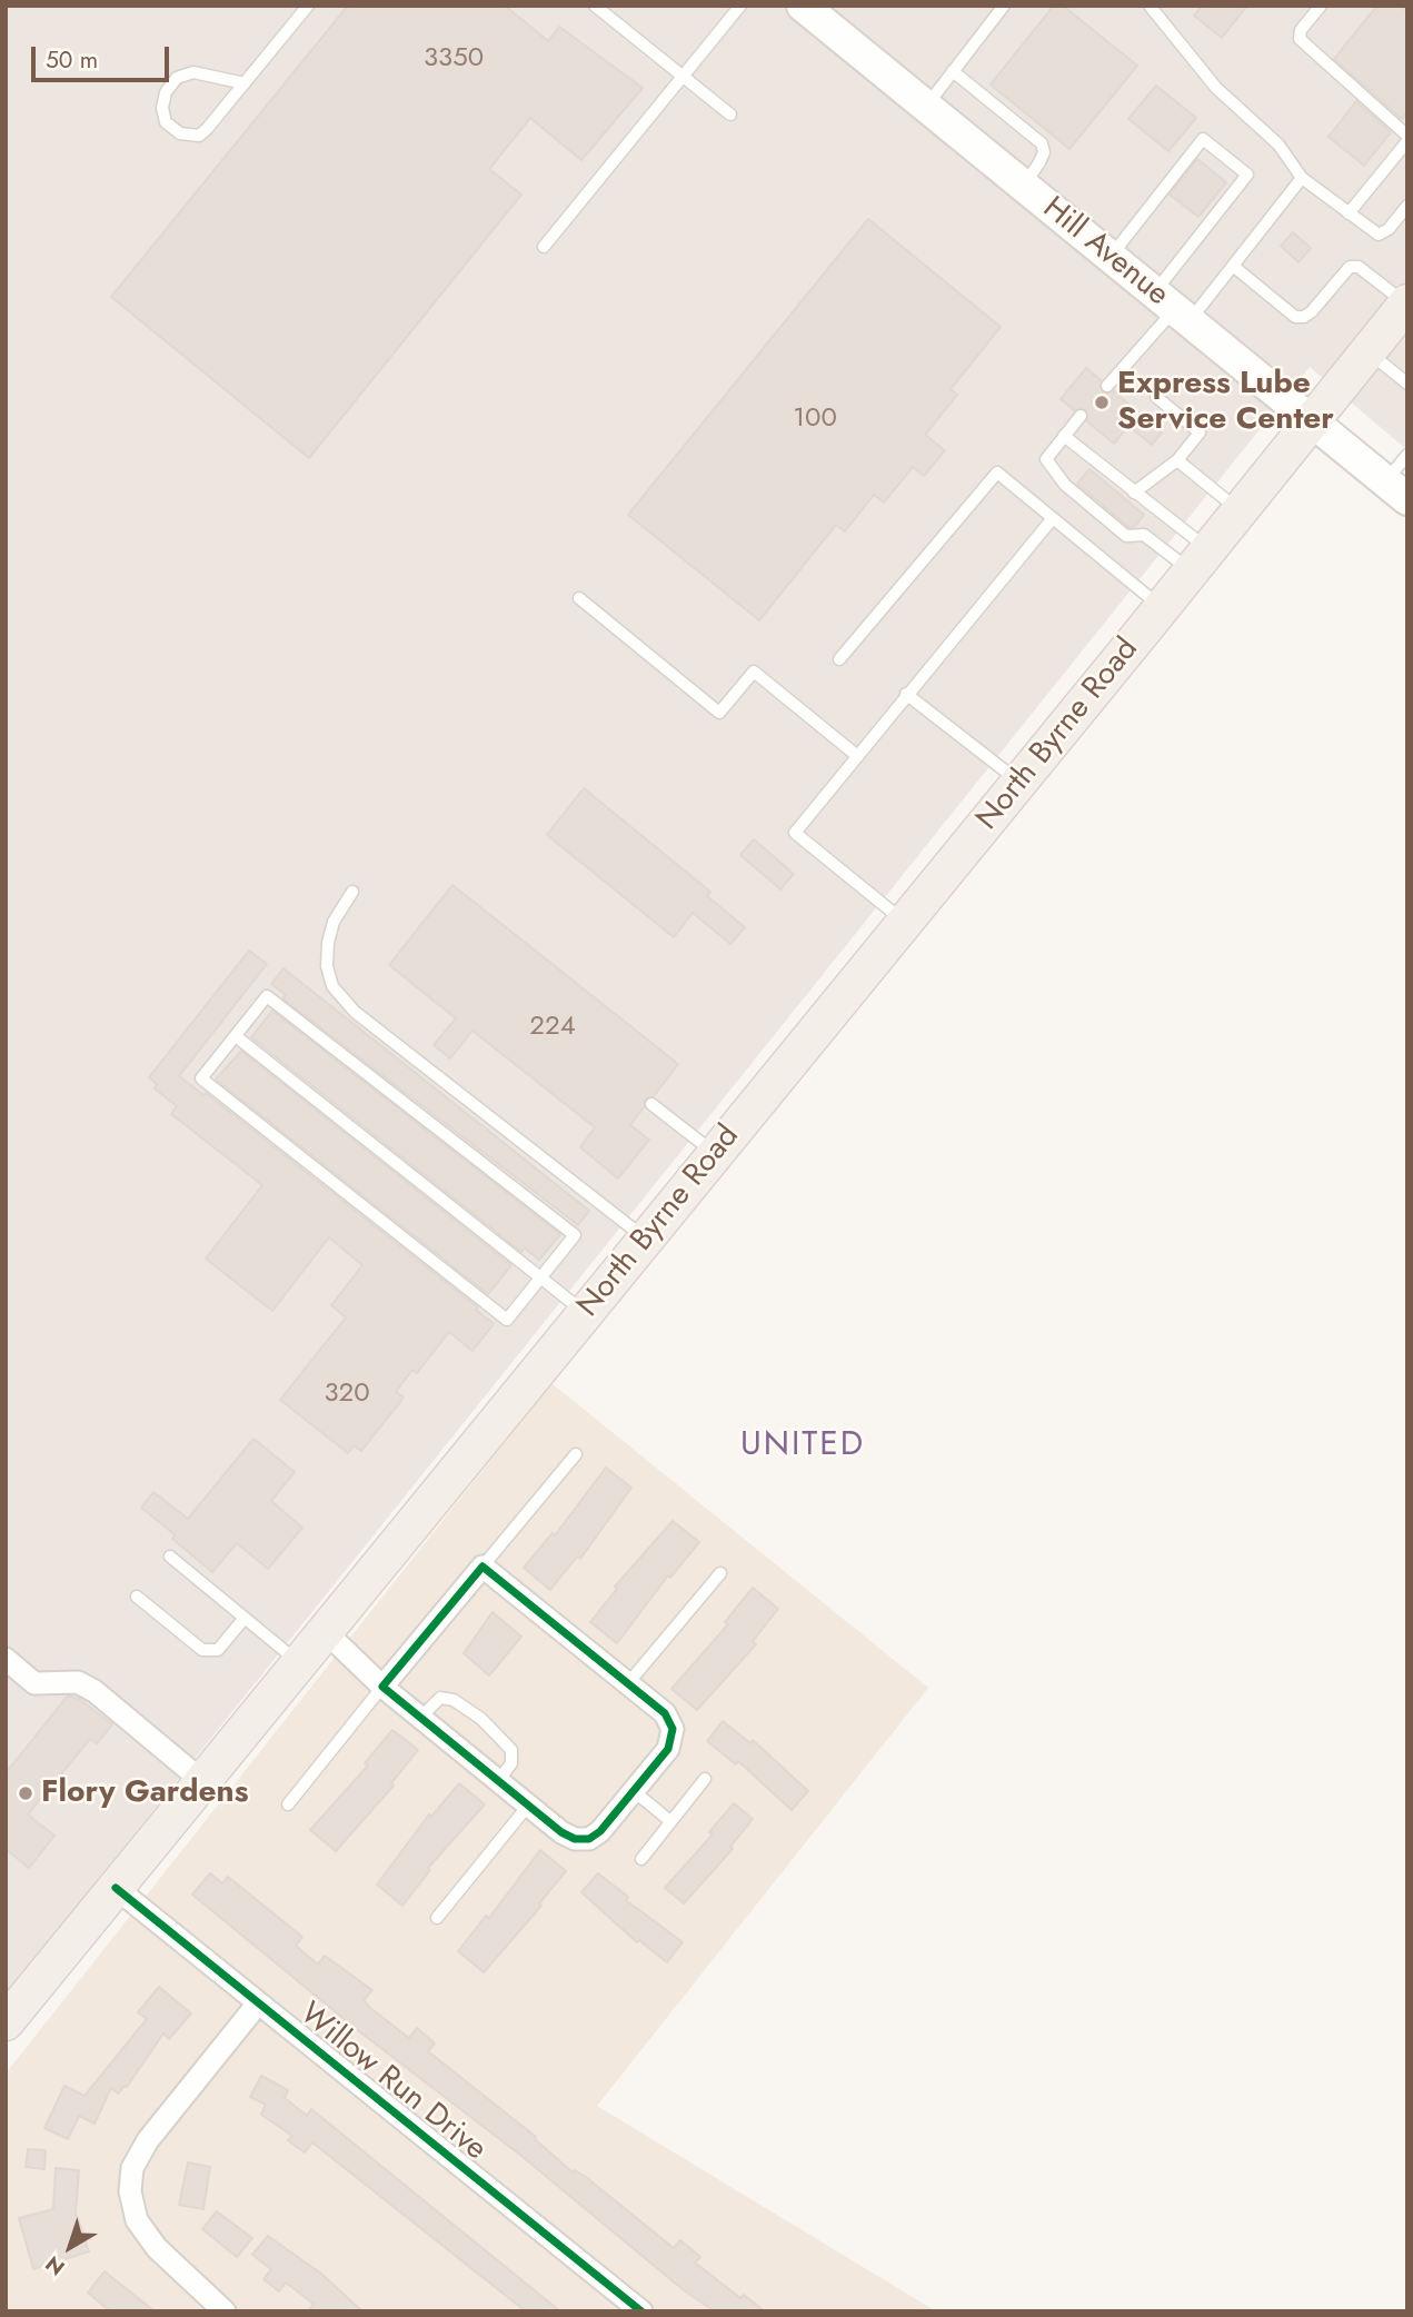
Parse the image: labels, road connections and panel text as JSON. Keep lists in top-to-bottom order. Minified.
{"streets":{"main road":["Hill Avenue","North Byrne Road"],"street":["Willow Run Drive"]},"crossings":[["Hill Avenue","North Byrne Road"],["North Byrne Road","Willow Run Drive"]],"districts":["UNITED"],"places":["Express Lube Service Center","Flory Gardens"],"house_numbers":["3350","100","224","320"],"scale_bar":"50 m","north":"bottom left"}
